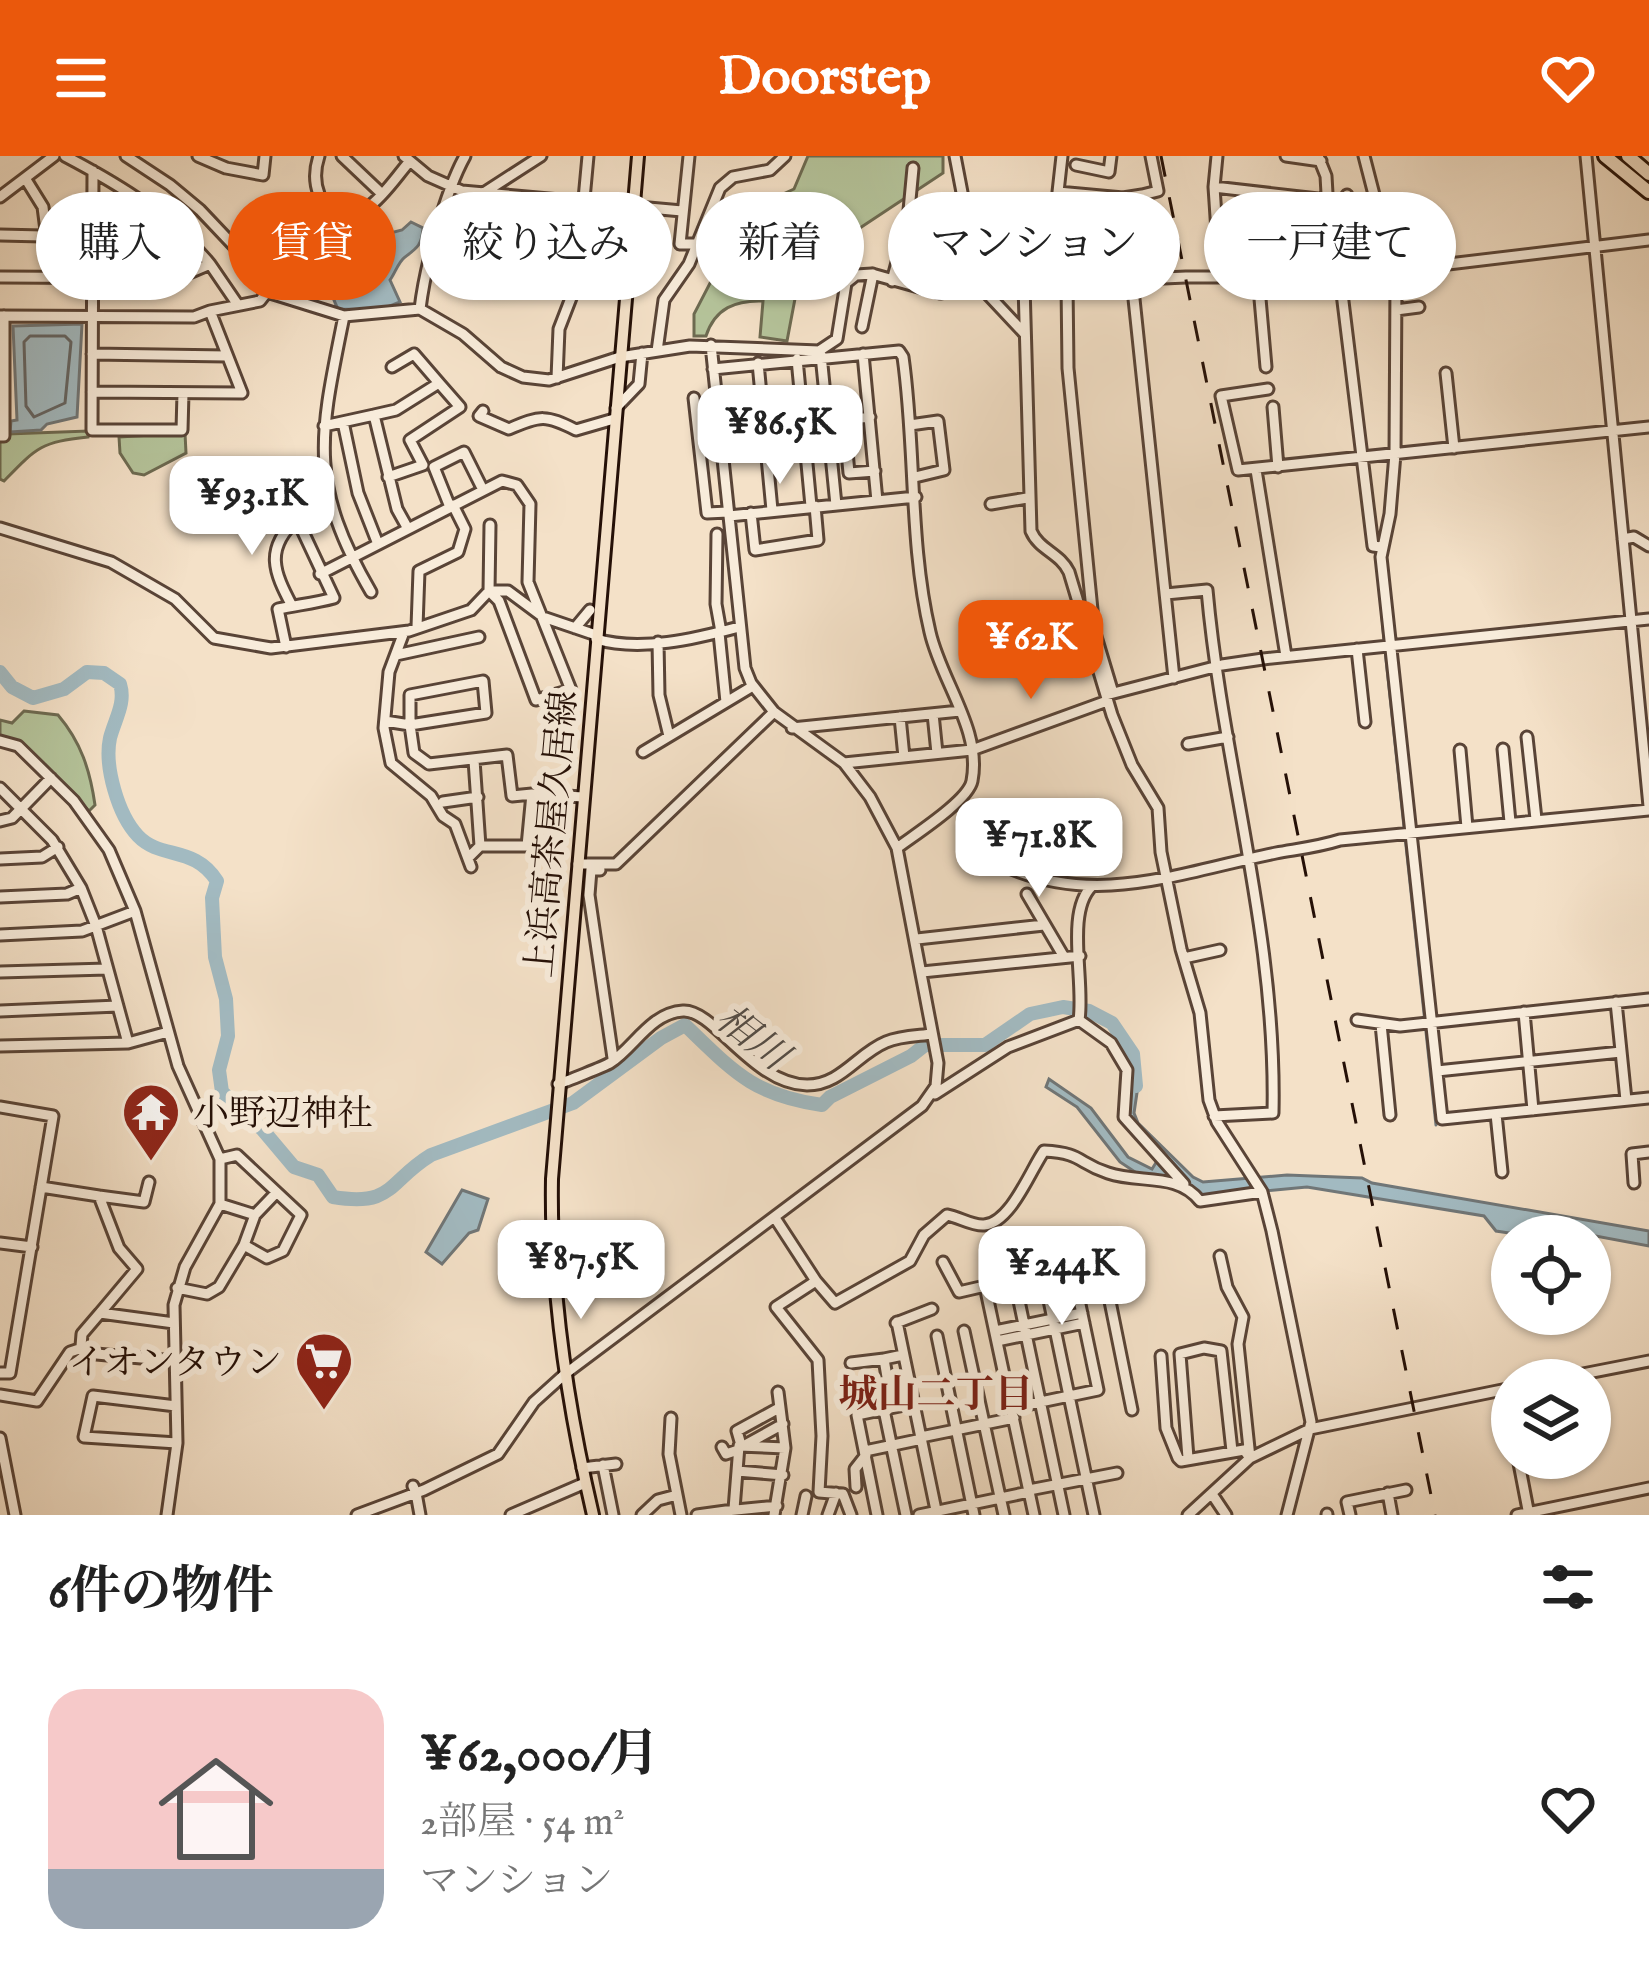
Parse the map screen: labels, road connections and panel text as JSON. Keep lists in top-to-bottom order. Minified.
{"streets":{"main road":["上浜高茶屋久居線"]},"districts":["城山二丁目"],"water":["相川"],"places":{"temple":["小野辺神社"],"supermarket":["イオンタウン"]},"page":{"header":"Doorstep","chip":["購入","賃貸","絞り込み","新着","マンション","一戸建て"],"price":["¥86.5K","¥93.1K","¥62K","¥71.8K","¥87.5K","¥244K"],"heading":"6件の物件","list":[{"name":"¥62,000/月","note":"2部屋 · 54 m² · マンション"}]}}
